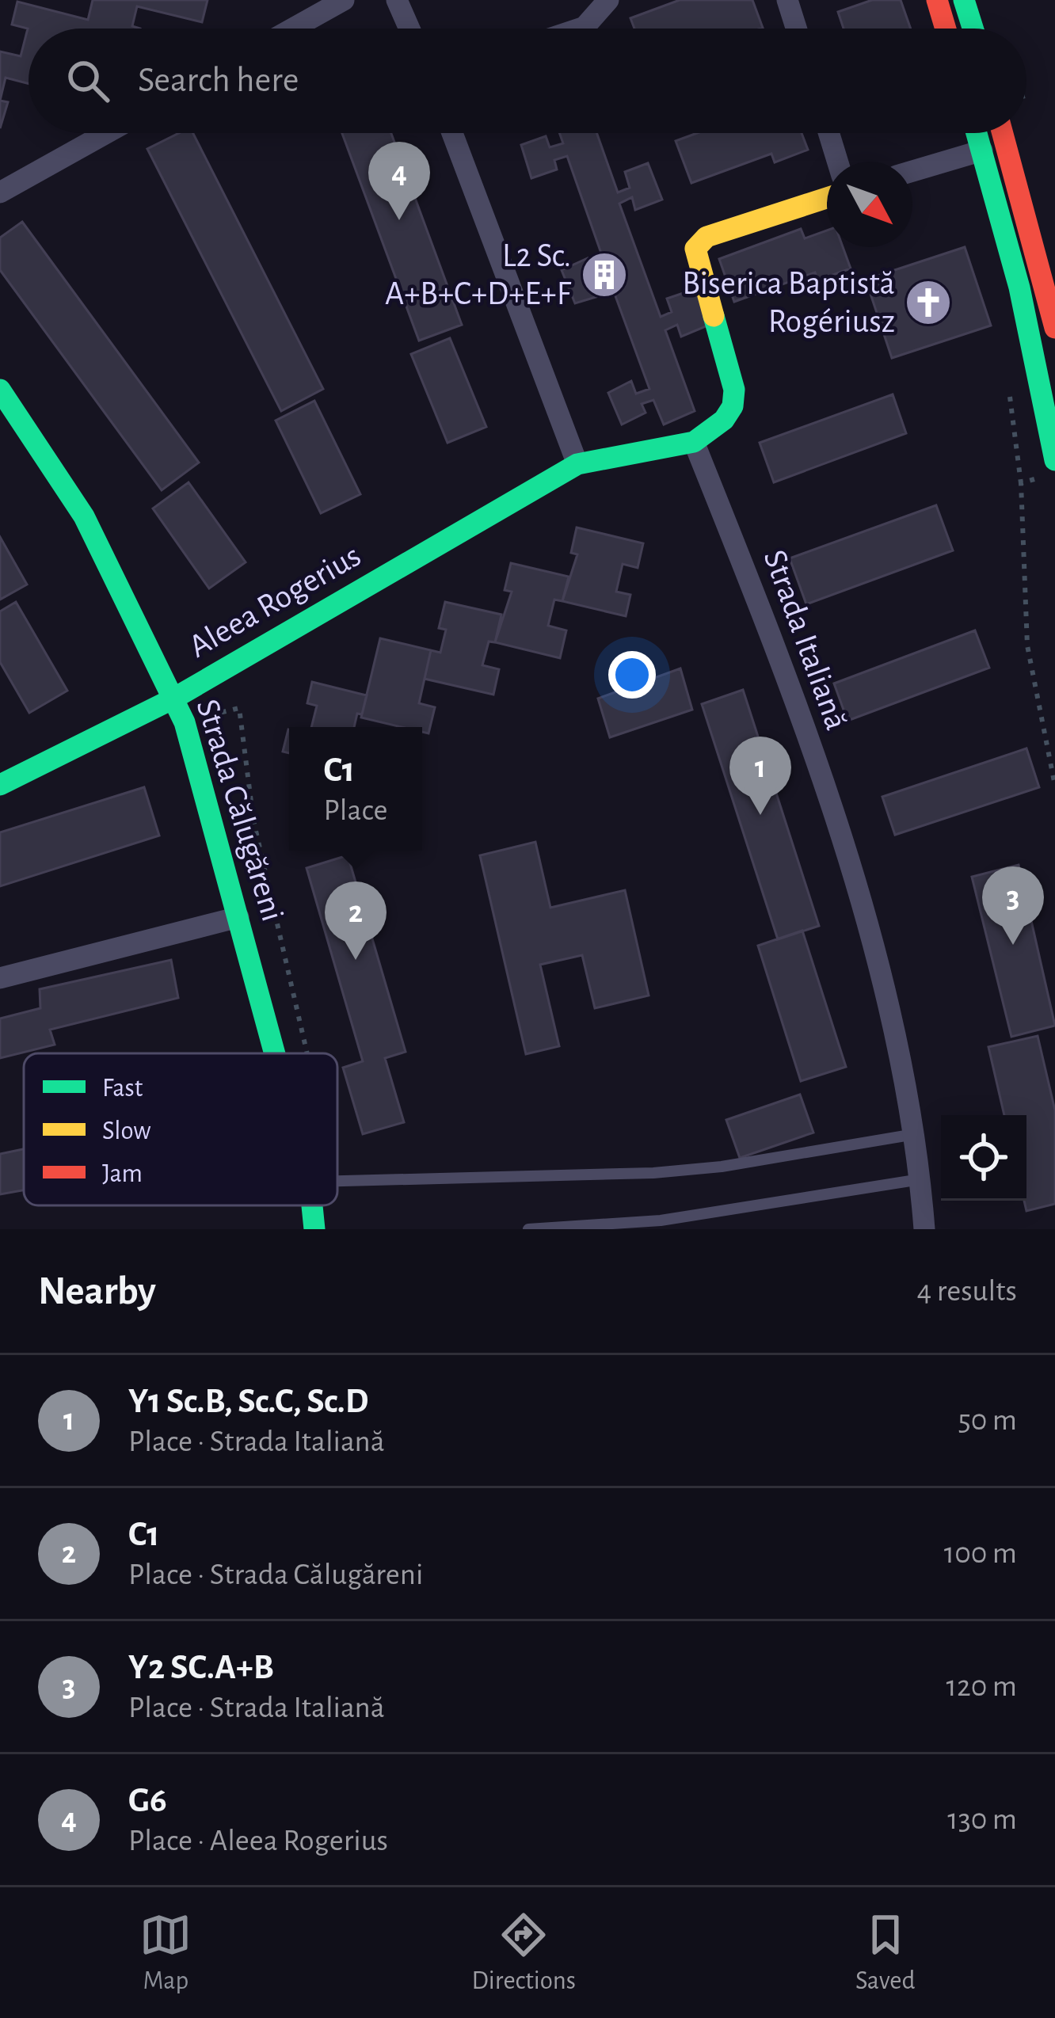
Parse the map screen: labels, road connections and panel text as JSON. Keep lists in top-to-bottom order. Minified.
{"streets":{"street":["Aleea Rogerius","Strada Italiană","Strada Călugăreni"]},"crossings":[["Aleea Rogerius","Strada Italiană"],["Aleea Rogerius","Strada Călugăreni"]],"places":{"building":["L2 Sc. A+B+C+D+E+F"],"church":["Biserica Baptistă Rogériusz"]},"legend":["Fast","Slow","Jam"],"north":"bottom right","page":{"search":"Search here","pins":["4","1","3","2"],"popup":["C1","Place"],"heading":["Nearby","4 results"],"list":[{"mark":"1","name":"Y1 Sc.B, Sc.C, Sc.D","note":"Place · Strada Italiană","value":"50 m"},{"mark":"2","name":"C1","note":"Place · Strada Călugăreni","value":"100 m"},{"mark":"3","name":"Y2 SC.A+B","note":"Place · Strada Italiană","value":"120 m"},{"mark":"4","name":"G6","note":"Place · Aleea Rogerius","value":"130 m"}],"nav":["Map","Directions","Saved"]}}
